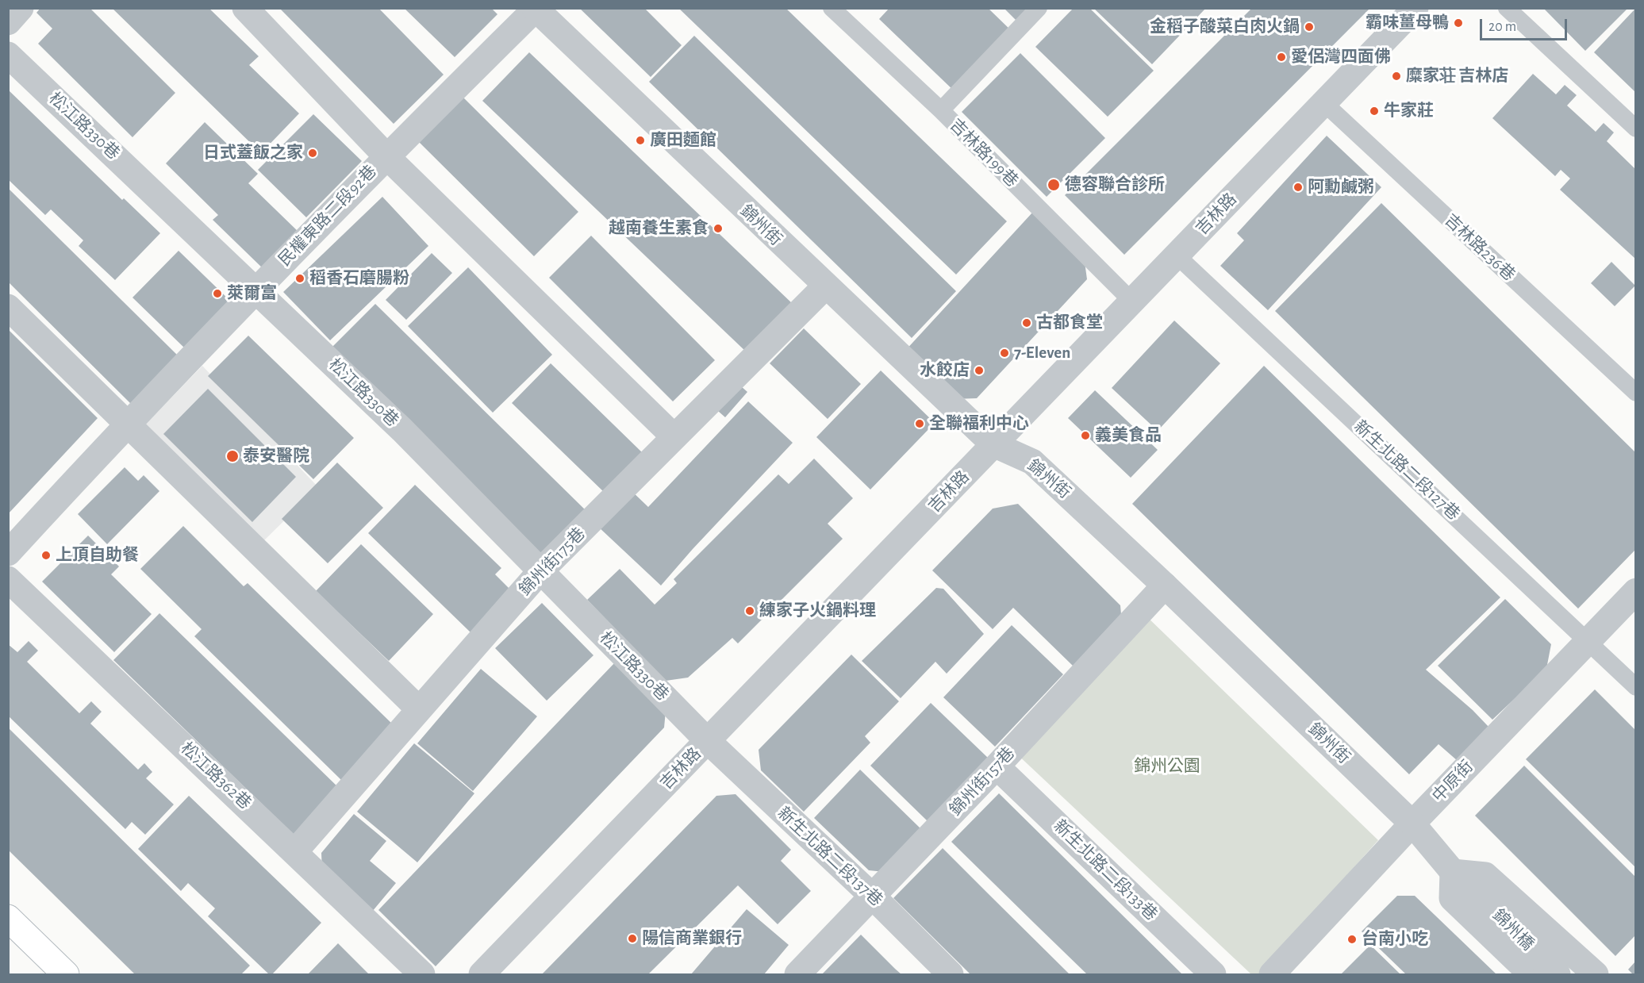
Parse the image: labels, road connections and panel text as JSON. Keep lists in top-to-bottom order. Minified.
{"streets":{"street":["松江路330巷","吉林路","民權東路二段92巷","錦州街","錦州街175巷","松江路362巷","錦州街157巷","中原街","新生北路二段137巷","新生北路二段133巷","錦州橋"],"lane":["吉林路199巷","吉林路236巷","新生北路二段127巷"]},"crossings":[["松江路330巷","吉林路"],["松江路330巷","民權東路二段92巷"],["松江路330巷","錦州街175巷"],["松江路330巷","新生北路二段137巷"],["吉林路199巷","吉林路"],["吉林路","錦州街"],["吉林路","吉林路236巷"],["吉林路","新生北路二段127巷"],["吉林路","新生北路二段137巷"],["民權東路二段92巷","錦州街"],["錦州街","錦州街175巷"],["錦州街","錦州街157巷"],["錦州街","中原街"],["錦州街","錦州橋"],["新生北路二段127巷","中原街"],["錦州街175巷","松江路362巷"],["錦州街157巷","新生北路二段137巷"],["錦州街157巷","新生北路二段133巷"]],"parks":["錦州公園"],"places":["霸味薑母鴨","金稻子酸菜白肉火鍋","愛侶灣四面佛","糜家荘 吉林店","牛家莊","廣田麵館","日式蓋飯之家","德容聯合診所","阿勳鹹粥","越南養生素食","稻香石磨腸粉","萊爾富","古都食堂","7-Eleven","水餃店","全聯福利中心","義美食品","泰安醫院","上頂自助餐","練家子火鍋料理","陽信商業銀行","台南小吃"],"scale_bar":"20 m"}
